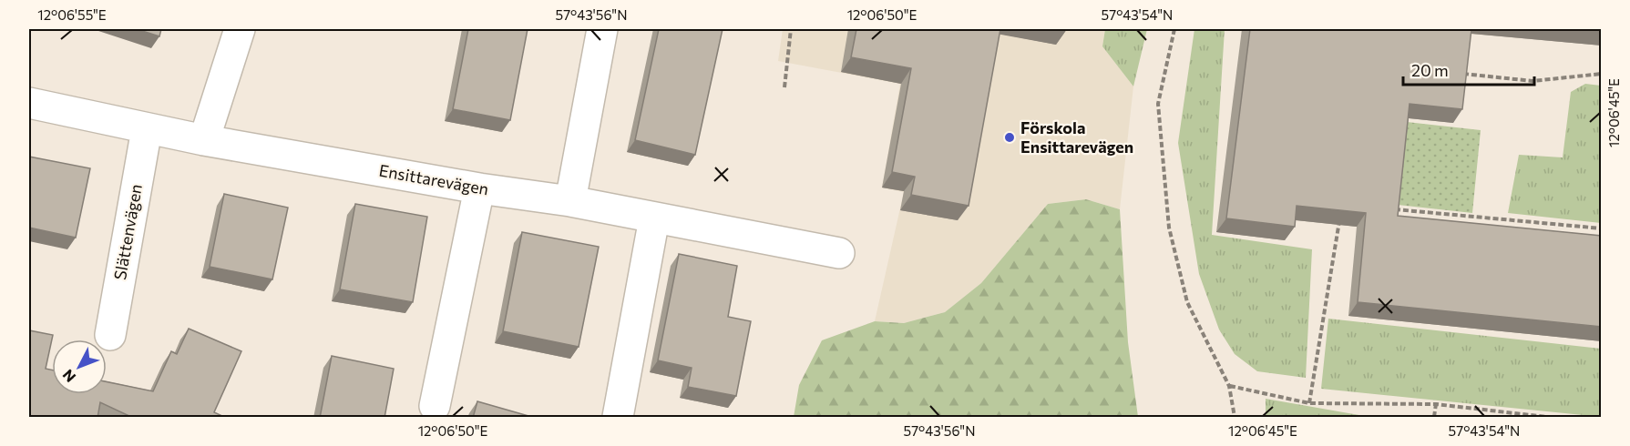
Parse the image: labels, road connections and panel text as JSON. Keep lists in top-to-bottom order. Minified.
{"streets":{"street":["Ensittarevägen","Slättenvägen"]},"crossings":[["Ensittarevägen","Slättenvägen"]],"places":["Förskola Ensittarevägen"],"scale_bar":"20 m","north":"bottom left","coordinates":["12°06'55\"E","57°43'56\"N","12°06'50\"E","57°43'54\"N","12°06'45\"E"]}
